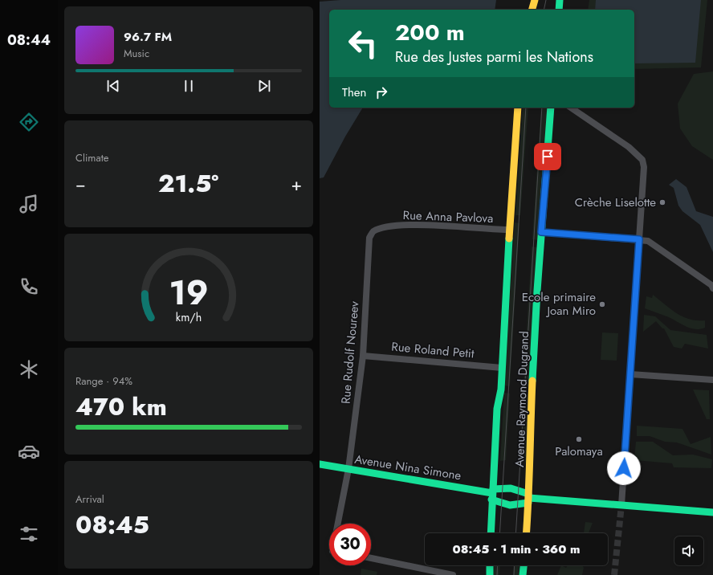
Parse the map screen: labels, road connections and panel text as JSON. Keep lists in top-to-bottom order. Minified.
{"streets":{"main road":["Avenue Raymond Dugrand","Avenue Nina Simone"],"street":["Rue Anna Pavlova","Rue Roland Petit","Rue Rudolf Noureev"]},"crossings":[["Rue Anna Pavlova","Rue Rudolf Noureev"],["Rue Anna Pavlova","Avenue Raymond Dugrand"],["Rue Roland Petit","Rue Rudolf Noureev"],["Rue Roland Petit","Avenue Raymond Dugrand"],["Rue Rudolf Noureev","Avenue Nina Simone"],["Avenue Raymond Dugrand","Avenue Nina Simone"]],"places":["Crèche Liselotte","Ecole primaire Joan Miro","Palomaya"],"page":{"tabs":"08:44","turn":["200 m","Rue des Justes parmi les Nations"],"song":["96.7 FM","Music"],"then":"Then","tile":["Climate",["Range · 94%","470 km"],["Arrival","08:45"]],"heat":["−","21.5°","+"],"limit":"30","trip":"08:45 · 1 min · 360 m","gauge":["19","km/h"]}}
